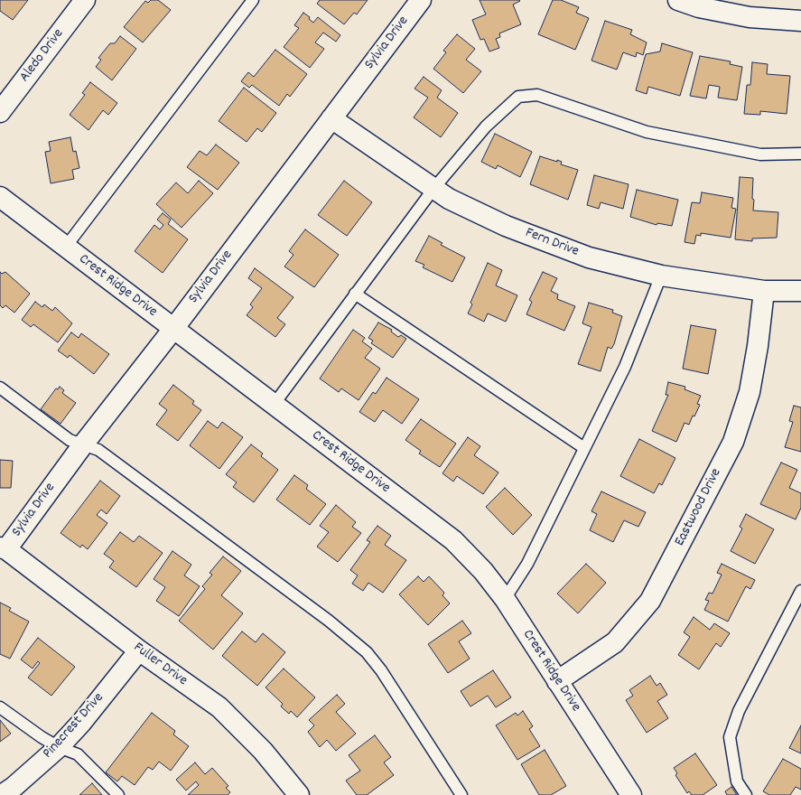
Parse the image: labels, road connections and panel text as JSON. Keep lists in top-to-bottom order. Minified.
{"streets":{"street":["Sylvia Drive","Aledo Drive","Fern Drive","Crest Ridge Drive","Eastwood Drive","Fuller Drive","Pinecrest Drive"]},"crossings":[["Sylvia Drive","Fern Drive"],["Sylvia Drive","Crest Ridge Drive"],["Sylvia Drive","Fuller Drive"],["Fern Drive","Eastwood Drive"],["Crest Ridge Drive","Eastwood Drive"],["Fuller Drive","Pinecrest Drive"]]}
